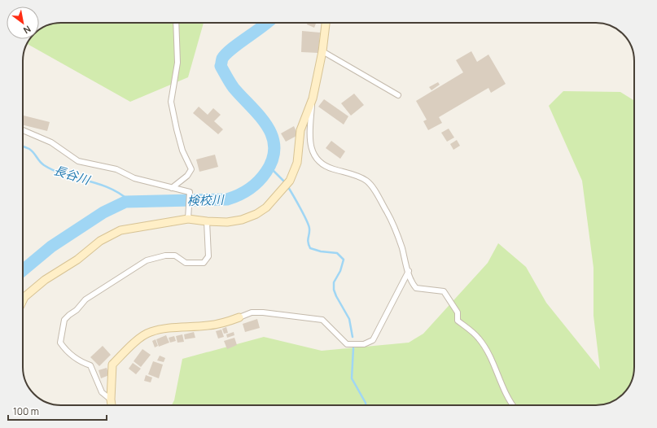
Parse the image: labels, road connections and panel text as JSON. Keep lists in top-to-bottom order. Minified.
{"water":["長谷川","検校川"],"scale_bar":"100 m","north":"bottom right"}
